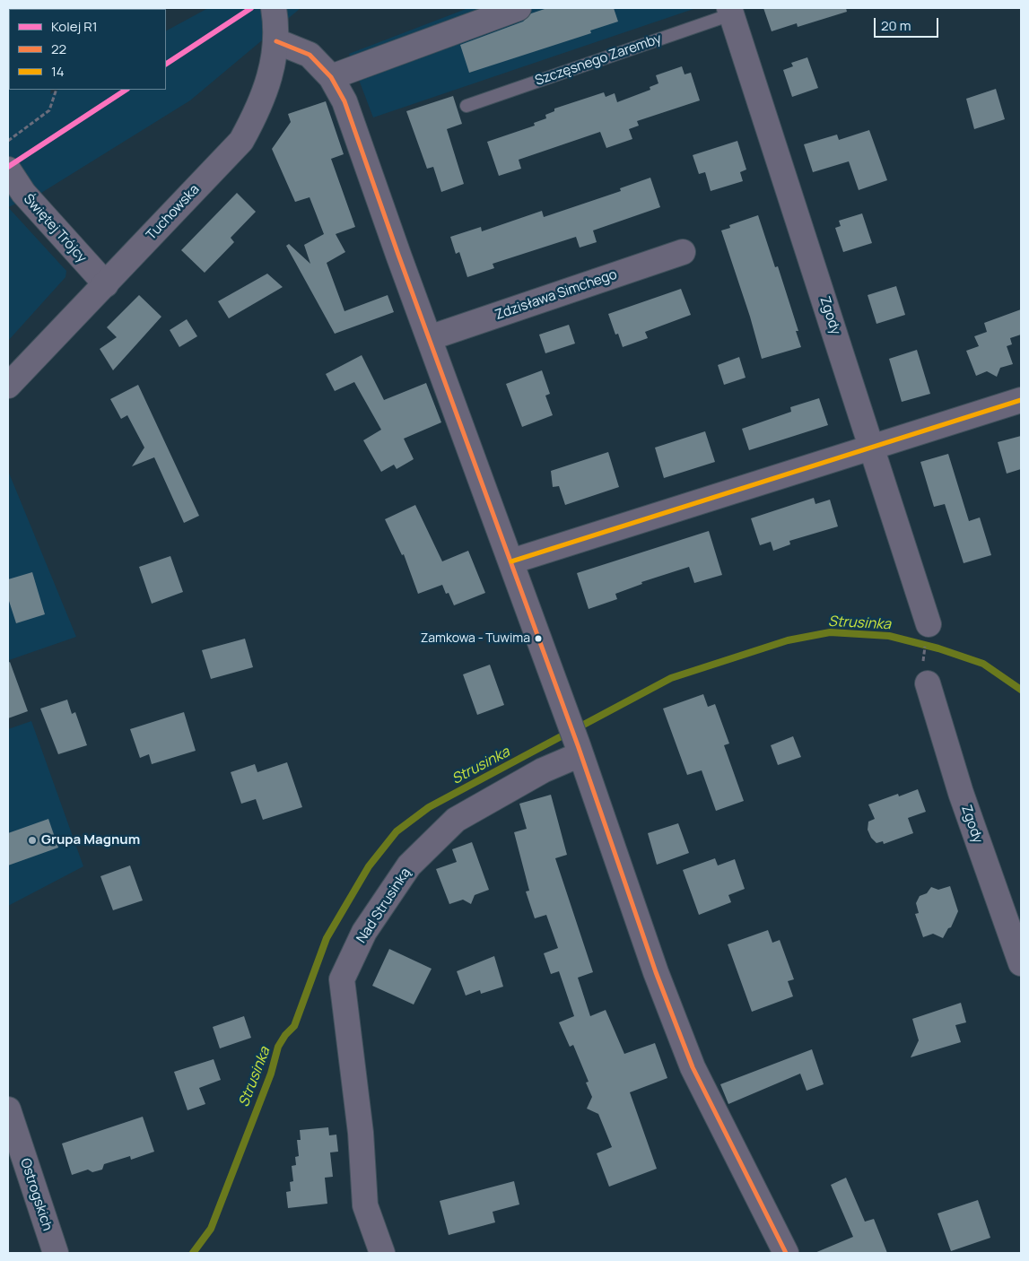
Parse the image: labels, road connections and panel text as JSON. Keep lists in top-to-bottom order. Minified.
{"streets":{"street":["Tuchowska","Świętej Trójcy","Zdzisława Simchego","Zgody","Nad Strusinką","Ostrogskich"],"lane":["Szczęsnego Zaremby"]},"crossings":[["Szczęsnego Zaremby","Zgody"],["Tuchowska","Świętej Trójcy"]],"water":["Strusinka"],"places":["Zamkowa - Tuwima","Grupa Magnum"],"lines":["rail line R1","transit line 22","transit line 14"],"legend":["Kolej R1","22","14"],"scale_bar":"20 m"}
